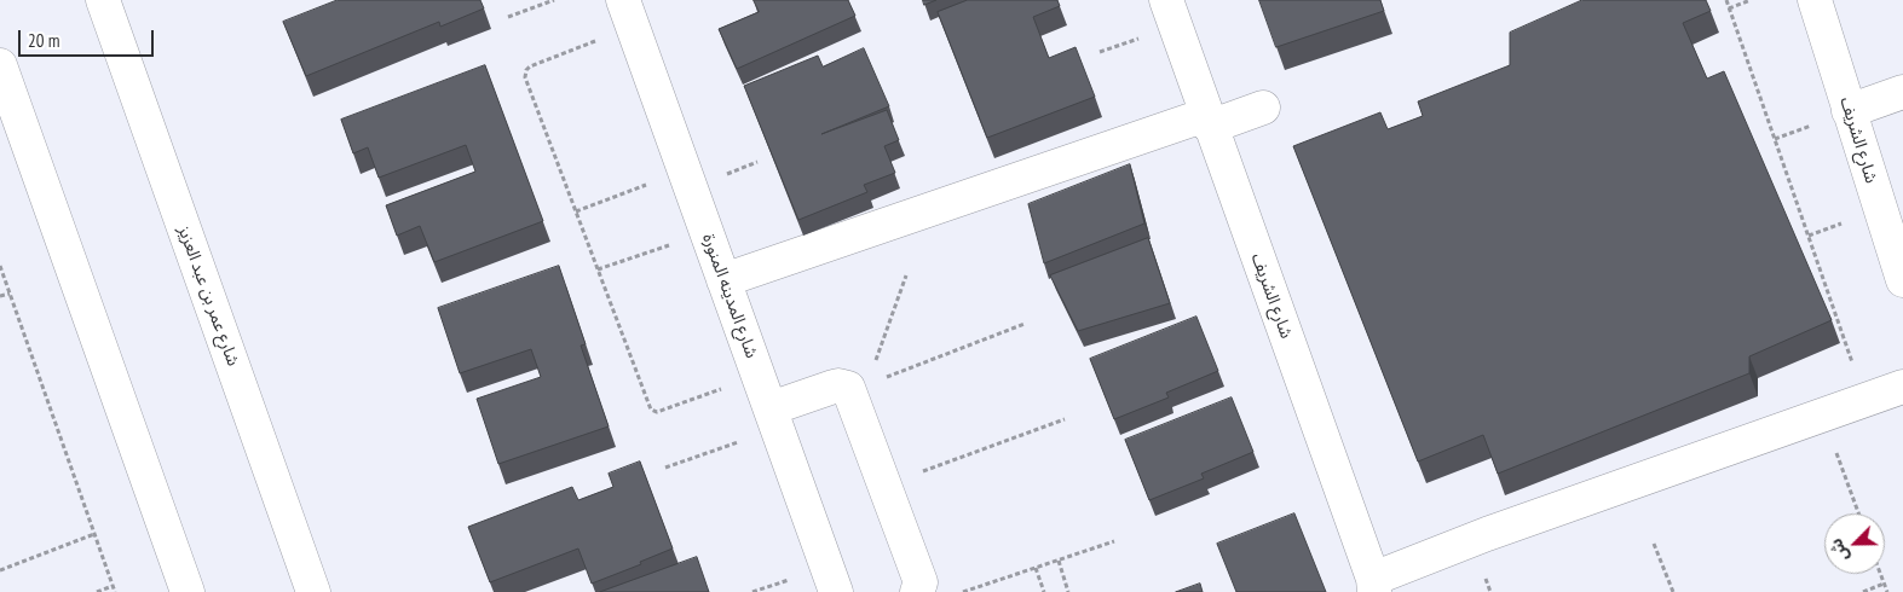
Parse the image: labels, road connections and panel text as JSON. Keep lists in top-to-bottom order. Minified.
{"streets":{"street":["شارع الشريف","شارع عمر بن عبد العزيز","شارع المدينه المنورة"]},"scale_bar":"20 m","north":"bottom left"}
